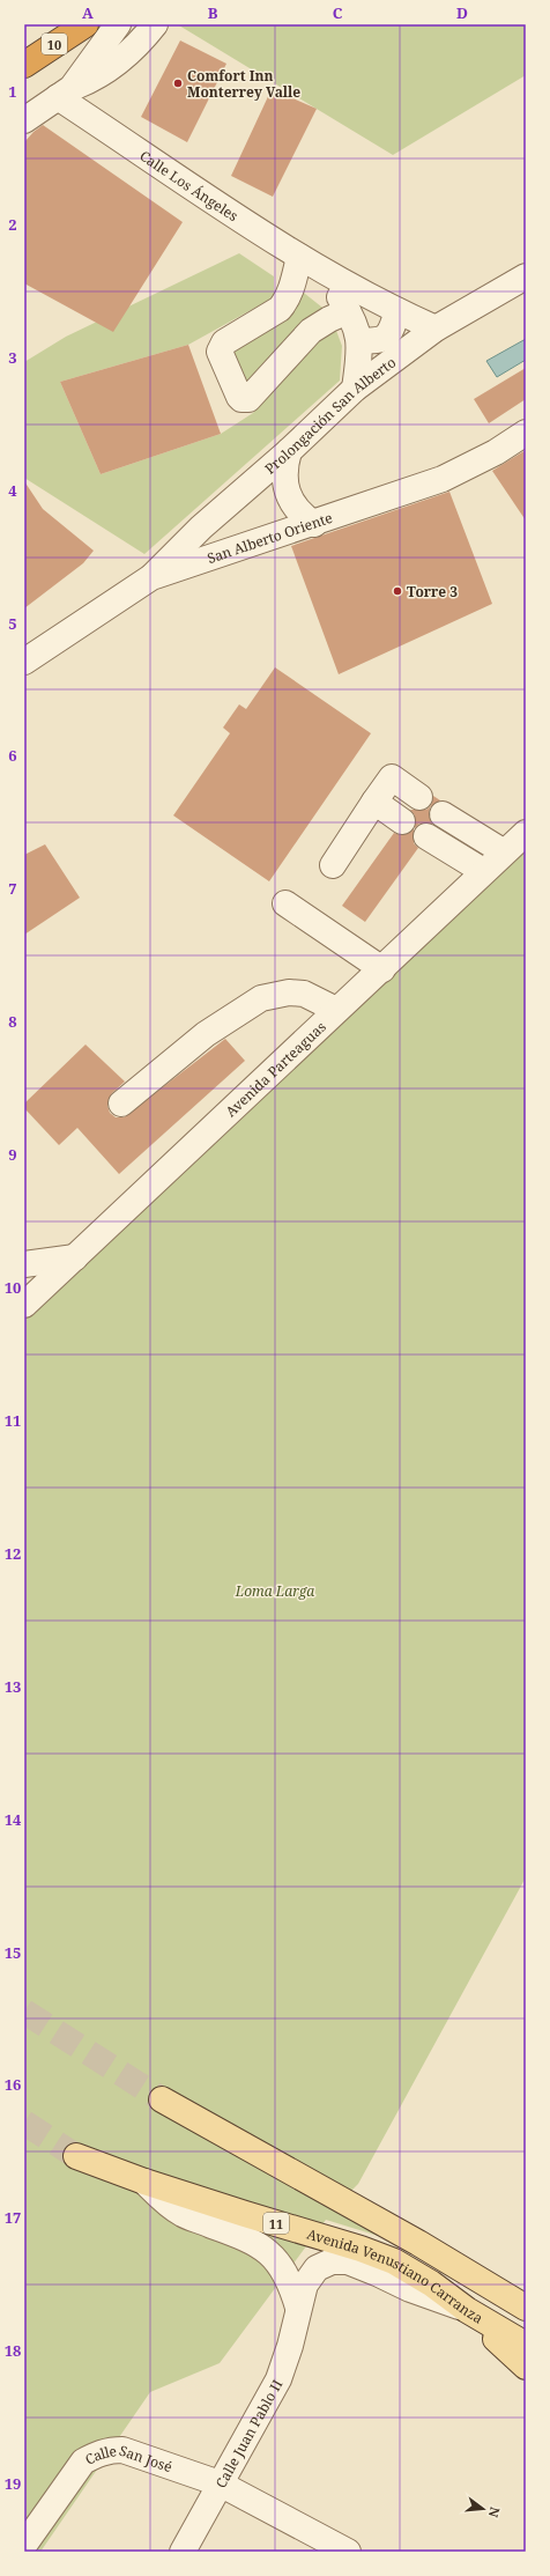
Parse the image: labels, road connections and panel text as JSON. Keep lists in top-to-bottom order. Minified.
{"streets":{"highway":["10"],"main road":["11","Avenida Venustiano Carranza"],"street":["Calle Los Ángeles","Prolongación San Alberto","San Alberto Oriente","Avenida Parteaguas","Calle Juan Pablo II","Calle San José"]},"crossings":[["Calle Los Ángeles","Prolongación San Alberto"],["Prolongación San Alberto","San Alberto Oriente"],["Avenida Venustiano Carranza","Calle Juan Pablo II"],["Calle Juan Pablo II","Calle San José"]],"parks":["Loma Larga"],"places":["Comfort Inn Monterrey Valle","Torre 3"],"north":"right","grid":{"columns":["A","B","C","D"],"rows":["1","2","3","4","5","6","7","8","9","10","11","12","13","14","15","16","17","18","19"]}}
